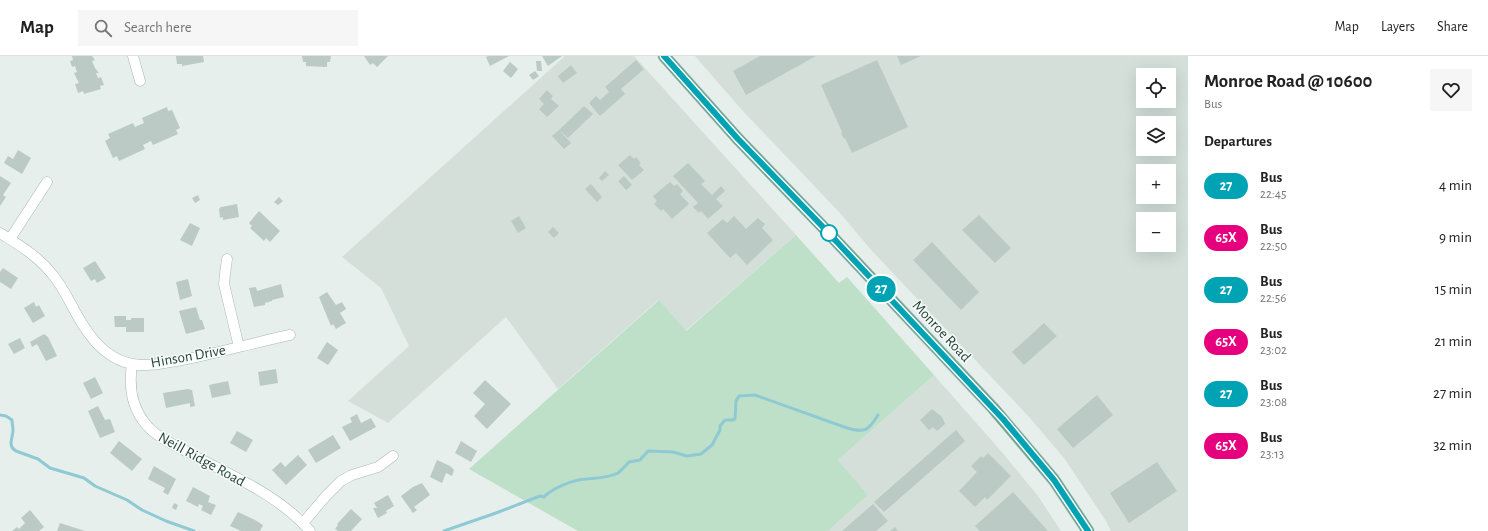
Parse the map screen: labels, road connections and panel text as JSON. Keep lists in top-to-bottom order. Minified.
{"streets":{"main road":["Monroe Road"],"street":["Hinson Drive","Neill Ridge Road"]},"crossings":[["Hinson Drive","Neill Ridge Road"]],"lines":["bus line 27"],"page":{"header":"Map","search":"Search here","nav":["Map","Layers","Share"],"on_map":"27","heading":[["Monroe Road @ 10600","Bus"],"Departures"],"map_buttons":["+","−"],"list":[{"mark":"27","name":"Bus","note":"22:45","value":"4 min"},{"mark":"65X","name":"Bus","note":"22:50","value":"9 min"},{"mark":"27","name":"Bus","note":"22:56","value":"15 min"},{"mark":"65X","name":"Bus","note":"23:02","value":"21 min"},{"mark":"27","name":"Bus","note":"23:08","value":"27 min"},{"mark":"65X","name":"Bus","note":"23:13","value":"32 min"}]}}
